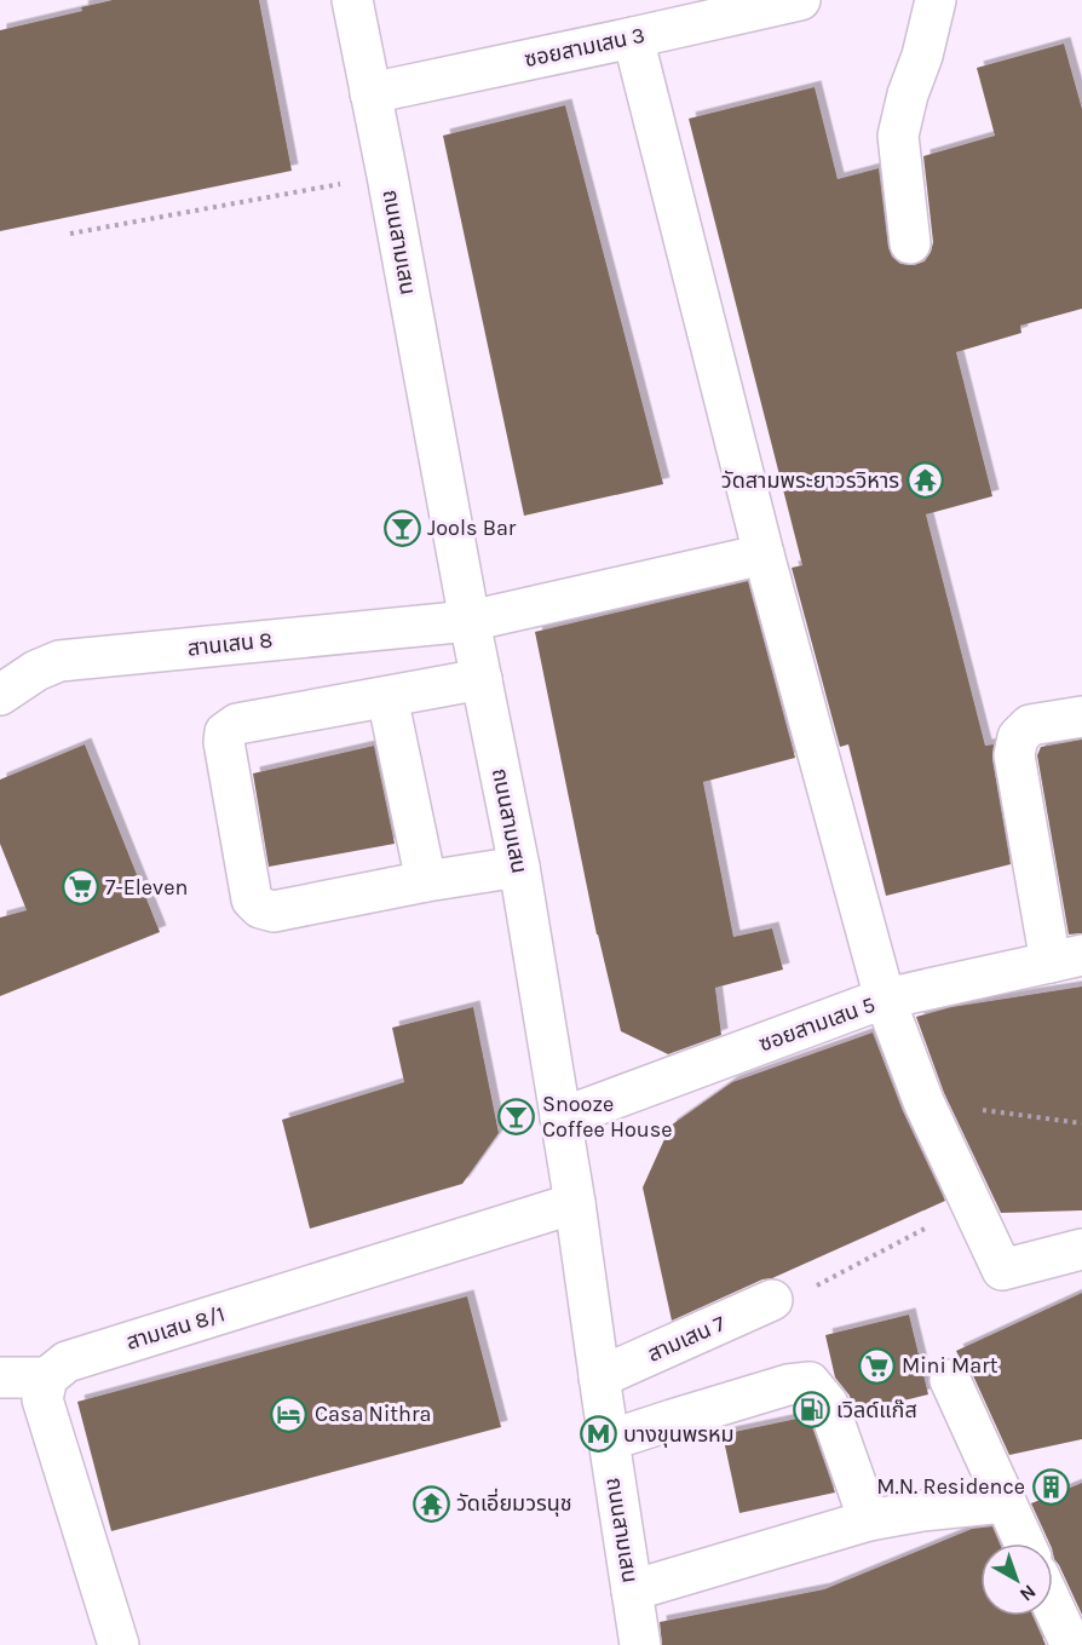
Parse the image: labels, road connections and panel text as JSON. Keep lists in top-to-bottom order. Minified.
{"streets":{"street":["ซอยสามเสน 3","ถนนสามเสน","สานเสน 8","ซอยสามเสน 5","สามเสน 8/1","สามเสน 7"]},"crossings":[["ซอยสามเสน 3","ถนนสามเสน"],["ถนนสามเสน","สานเสน 8"],["ถนนสามเสน","ซอยสามเสน 5"],["ถนนสามเสน","สามเสน 8/1"],["ถนนสามเสน","สามเสน 7"]],"places":{"temple":["วัดสามพระยาวรวิหาร","วัดเอี่ยมวรนุช"],"bar":["Jools Bar","Snooze Coffee House"],"supermarket":["7-Eleven","Mini Mart"],"fuel station":["เวิลด์แก๊ส"],"hotel":["Casa Nithra"],"metro station":["บางขุนพรหม"],"building":["M.N. Residence"]},"north":"bottom right"}
